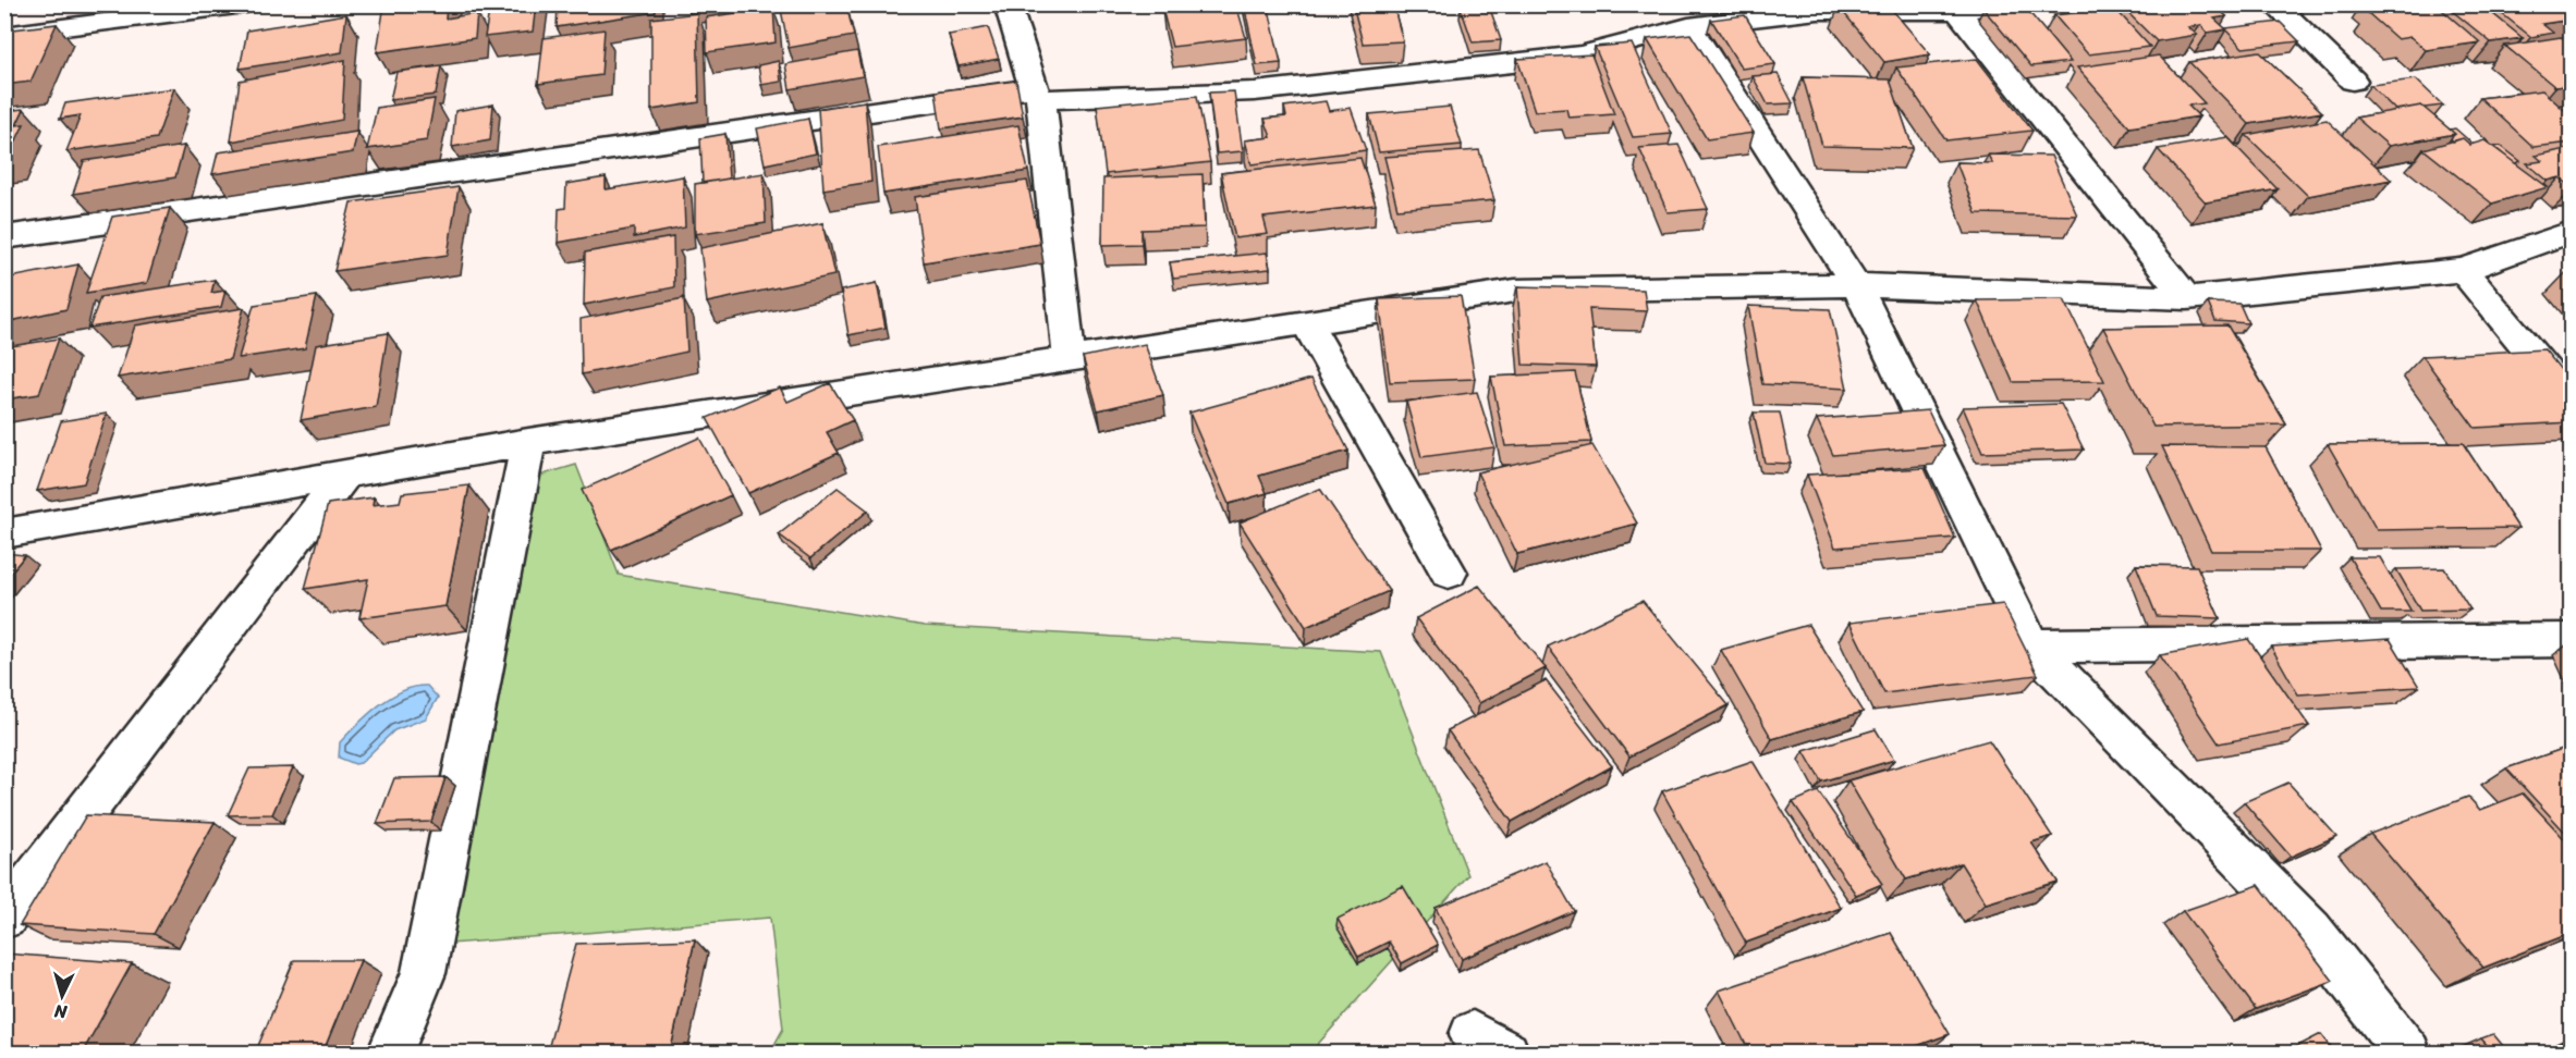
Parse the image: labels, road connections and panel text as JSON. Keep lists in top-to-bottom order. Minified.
{"north":"bottom"}
